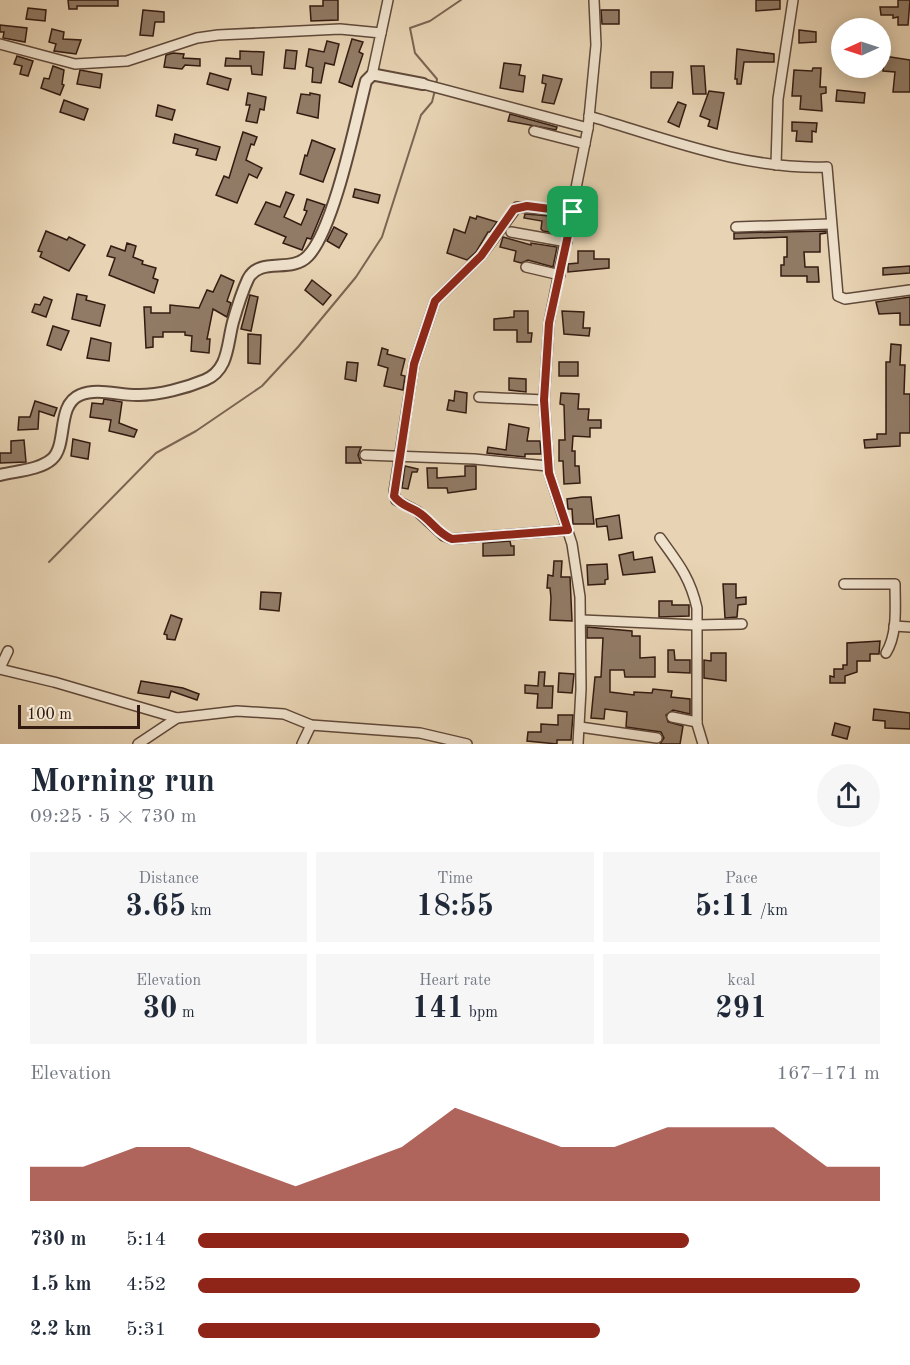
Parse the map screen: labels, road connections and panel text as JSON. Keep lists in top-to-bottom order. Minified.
{"scale_bar":"100 m","north":"left","page":{"scale":"100 m","heading":["Morning run","09:25 · 5 × 730 m"],"stats":[["Distance","3.65 km"],["Time","18:55"],["Pace","5:11 /km"],["Elevation","30 m"],["Heart rate","141 bpm"],["kcal","291"]],"chart":["Elevation","167–171 m"],"list":[{"name":"730 m","note":"5:14"},{"name":"1.5 km","note":"4:52"},{"name":"2.2 km","note":"5:31"}]}}
